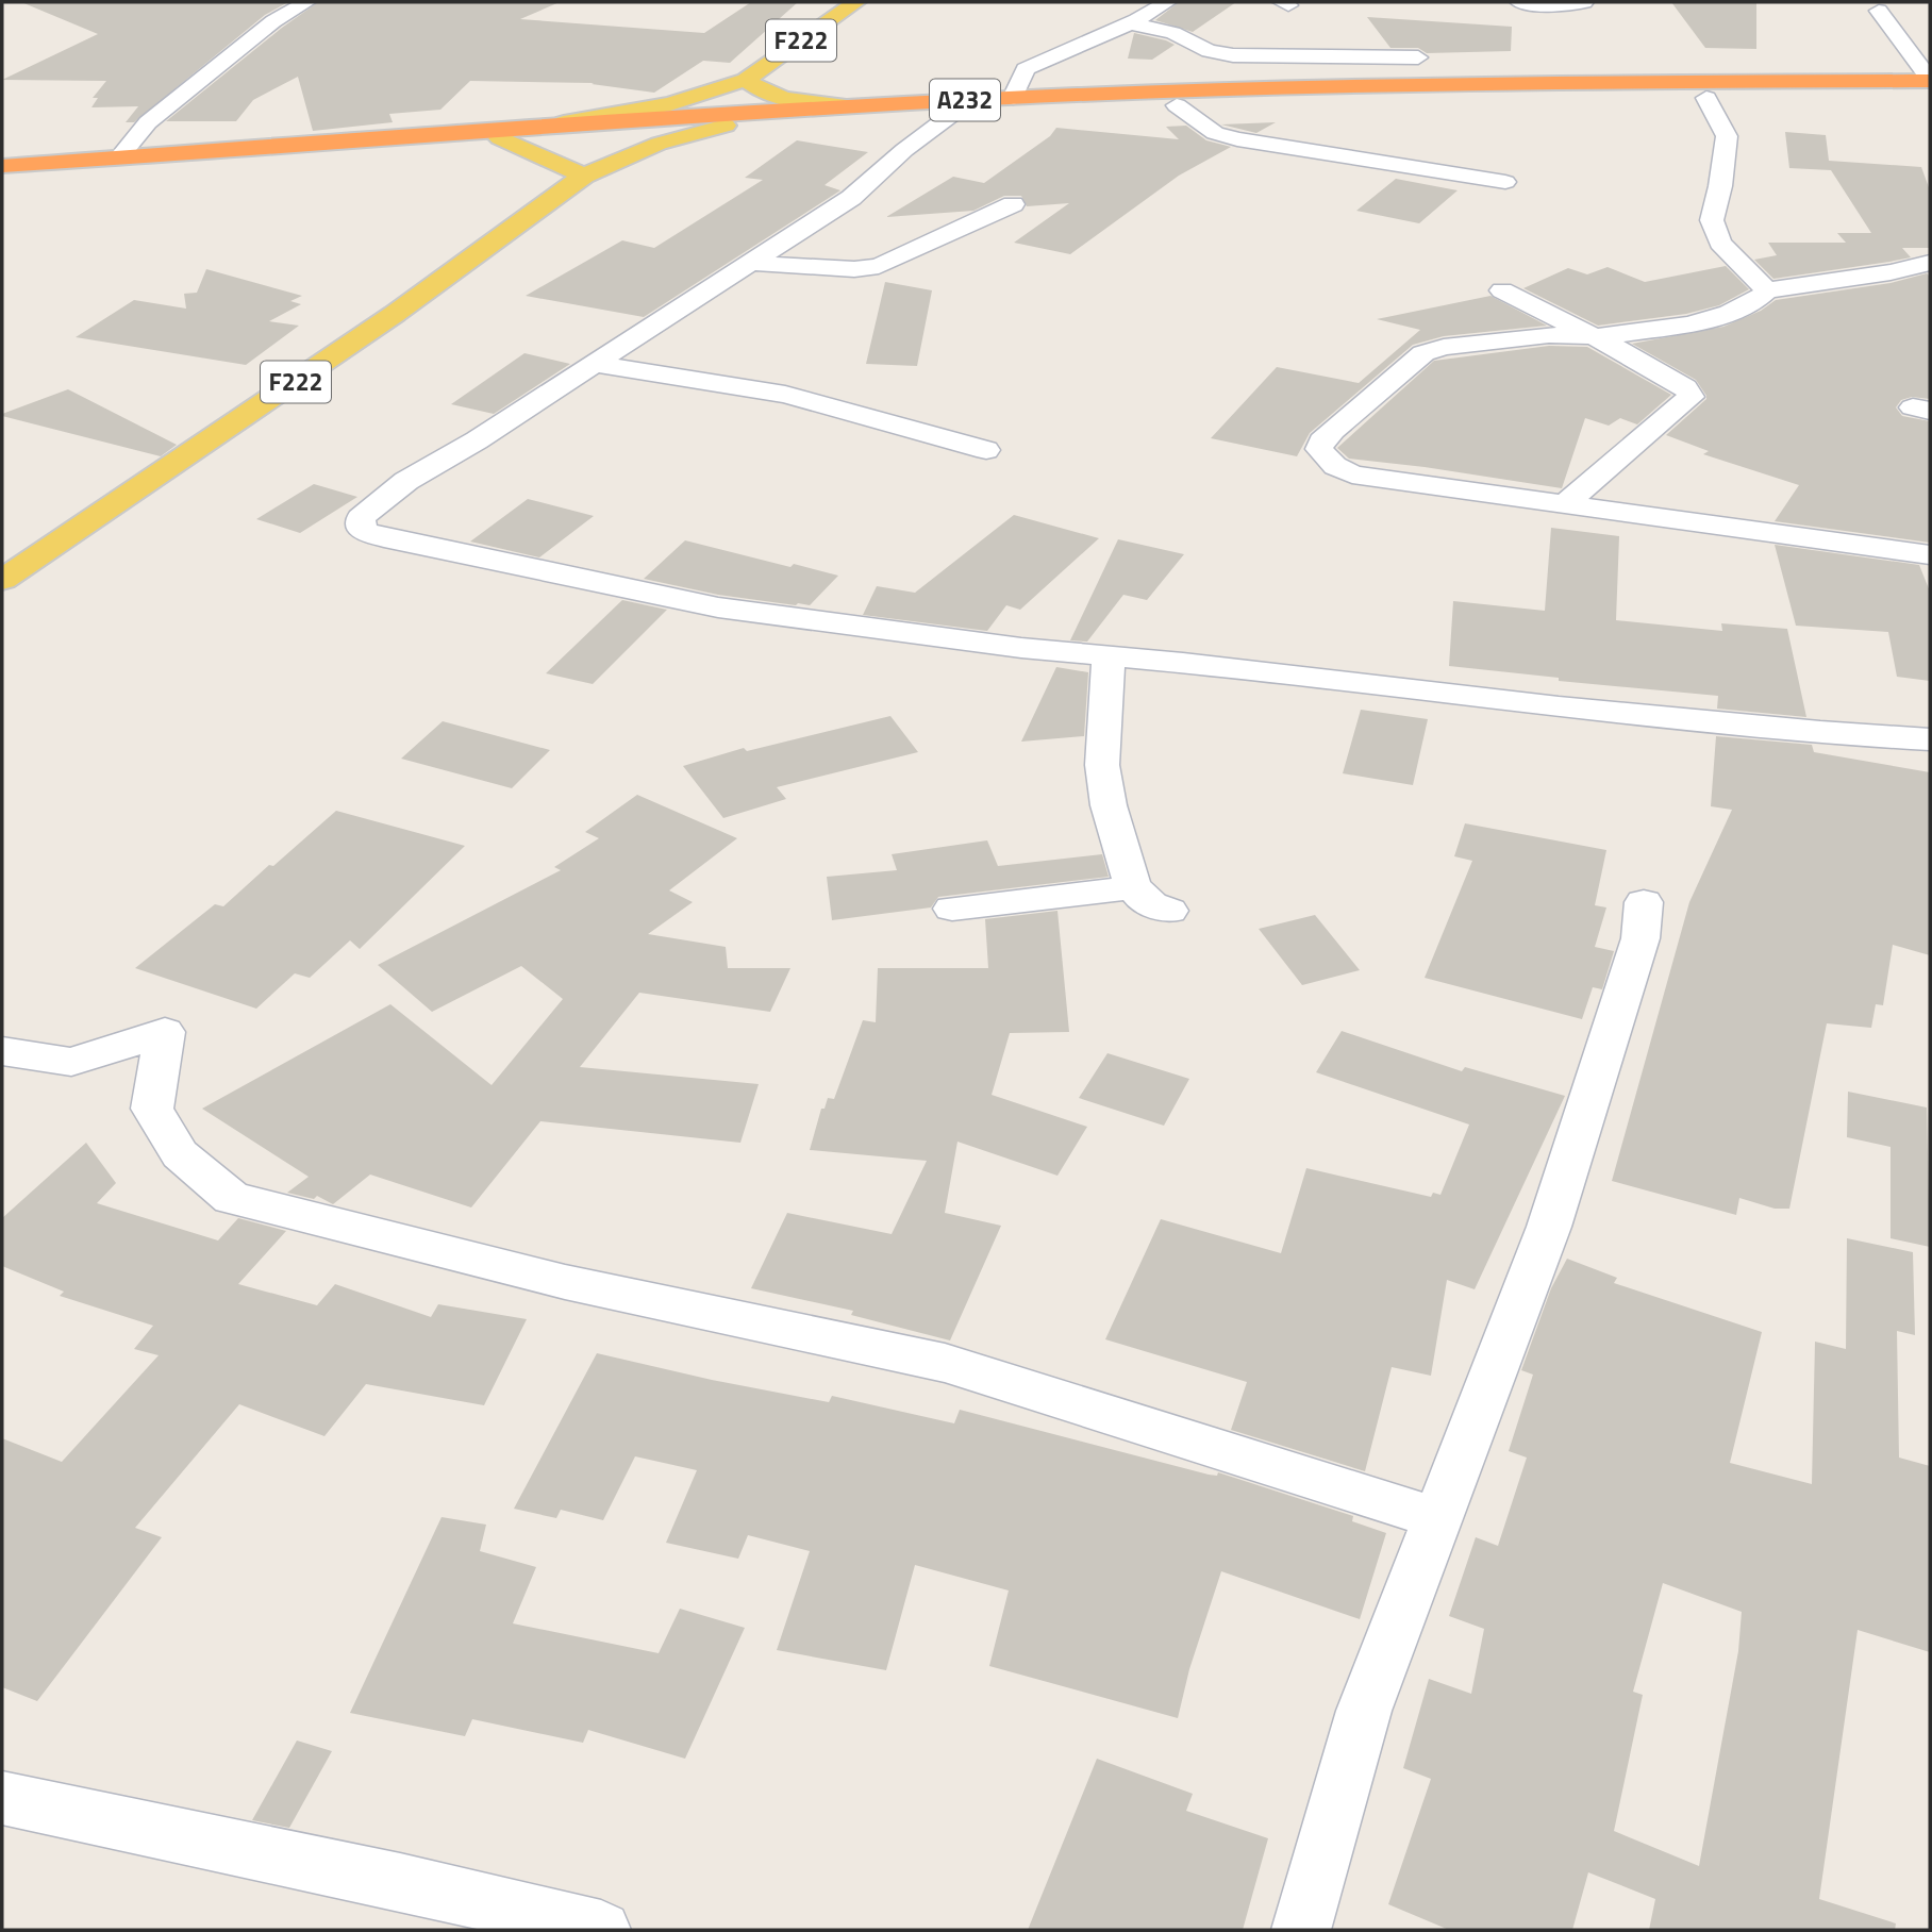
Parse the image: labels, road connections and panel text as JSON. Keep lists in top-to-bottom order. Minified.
{"streets":{"highway":["A232"],"main road":["F222"]},"crossings":[["F222","A232"]]}
